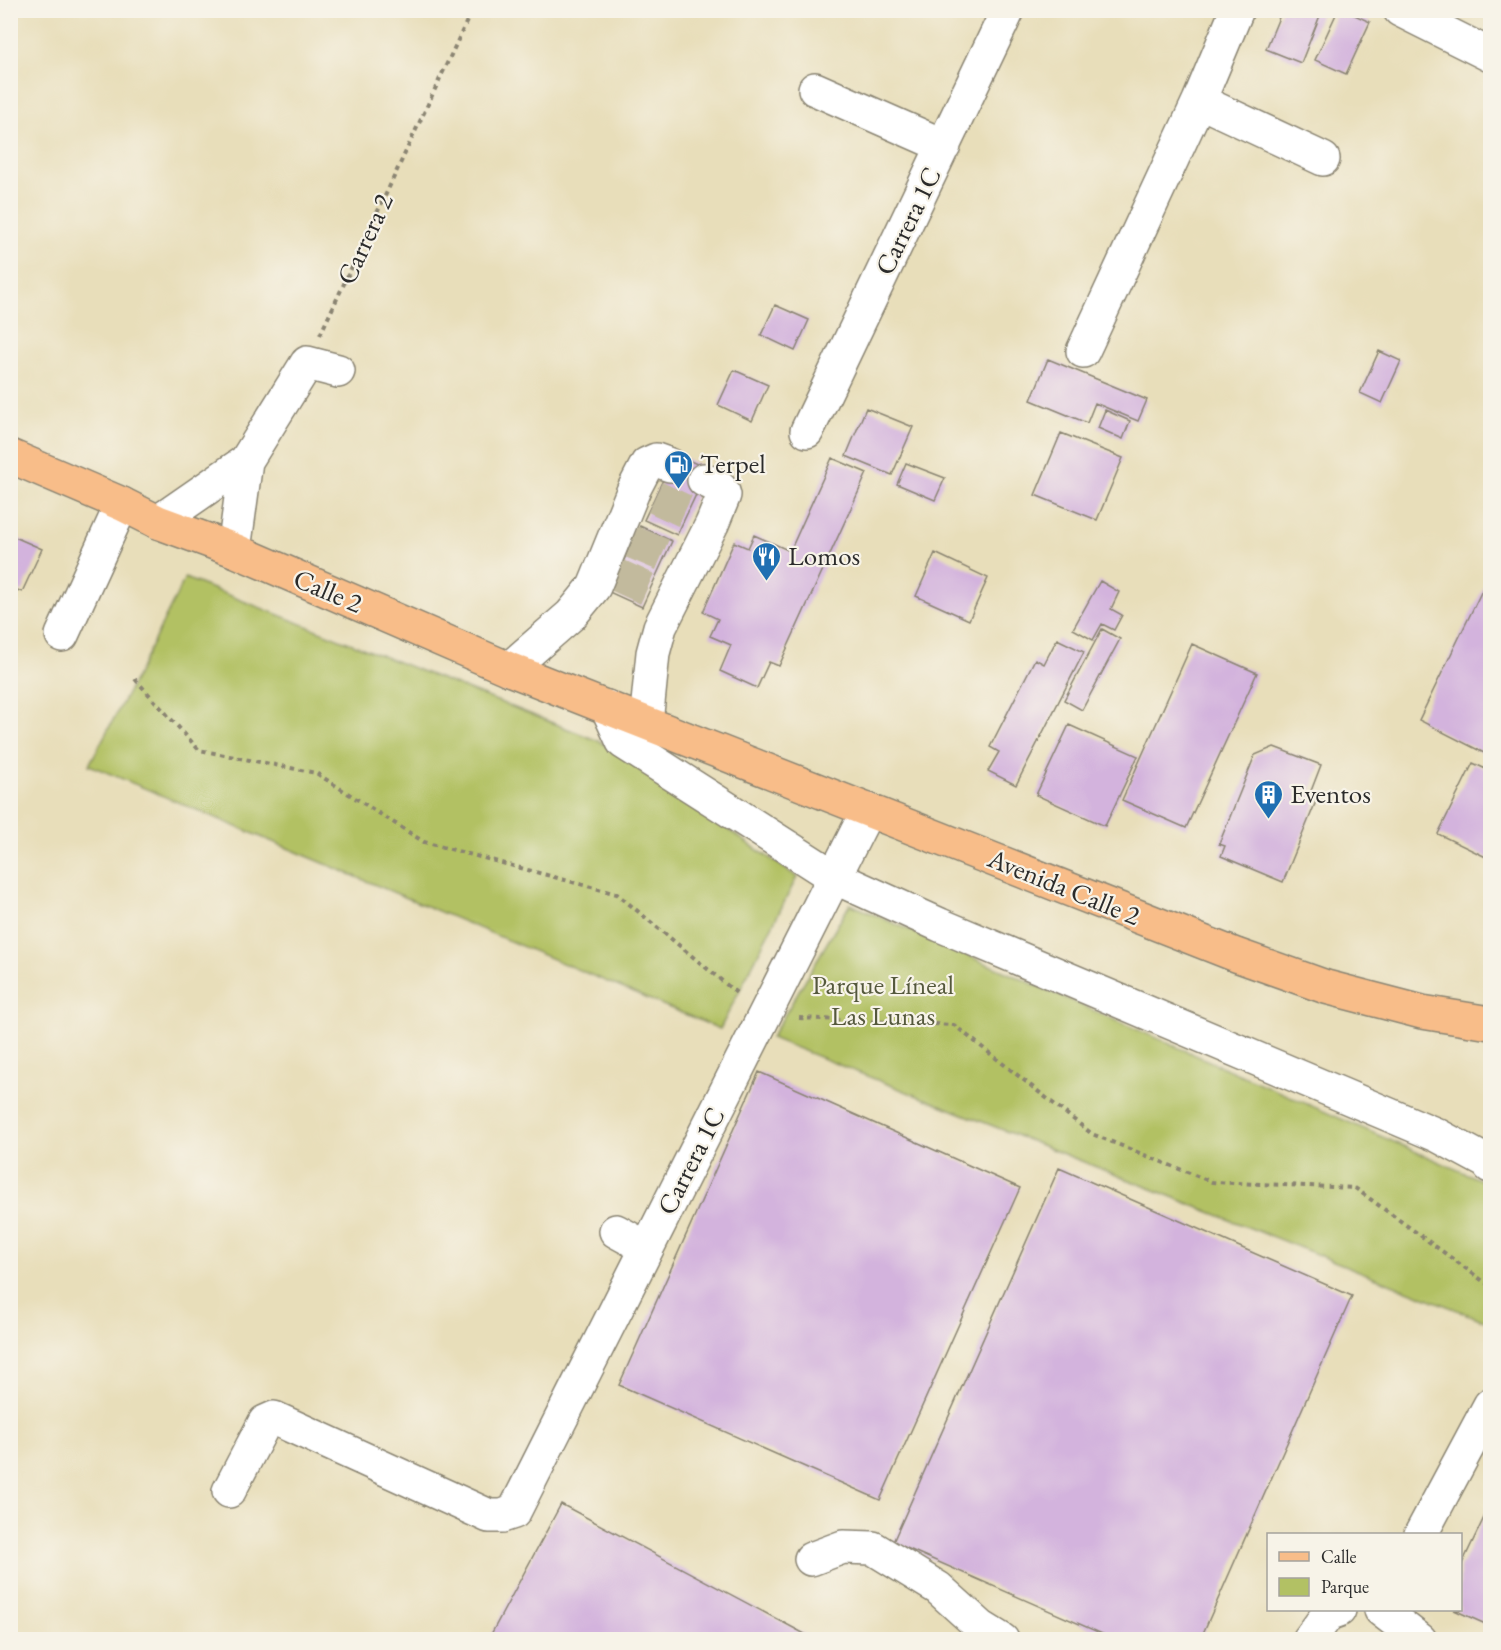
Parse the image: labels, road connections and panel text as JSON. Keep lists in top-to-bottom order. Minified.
{"streets":{"main road":["Calle 2","Avenida Calle 2"],"street":["Carrera 1C"],"path":["Carrera 2"]},"crossings":[["Carrera 1C","Avenida Calle 2"],["Calle 2","Avenida Calle 2"]],"parks":["Parque Líneal Las Lunas"],"places":{"fuel station":["Terpel"],"restaurant":["Lomos"],"building":["Eventos"]},"legend":["Calle","Parque"]}
